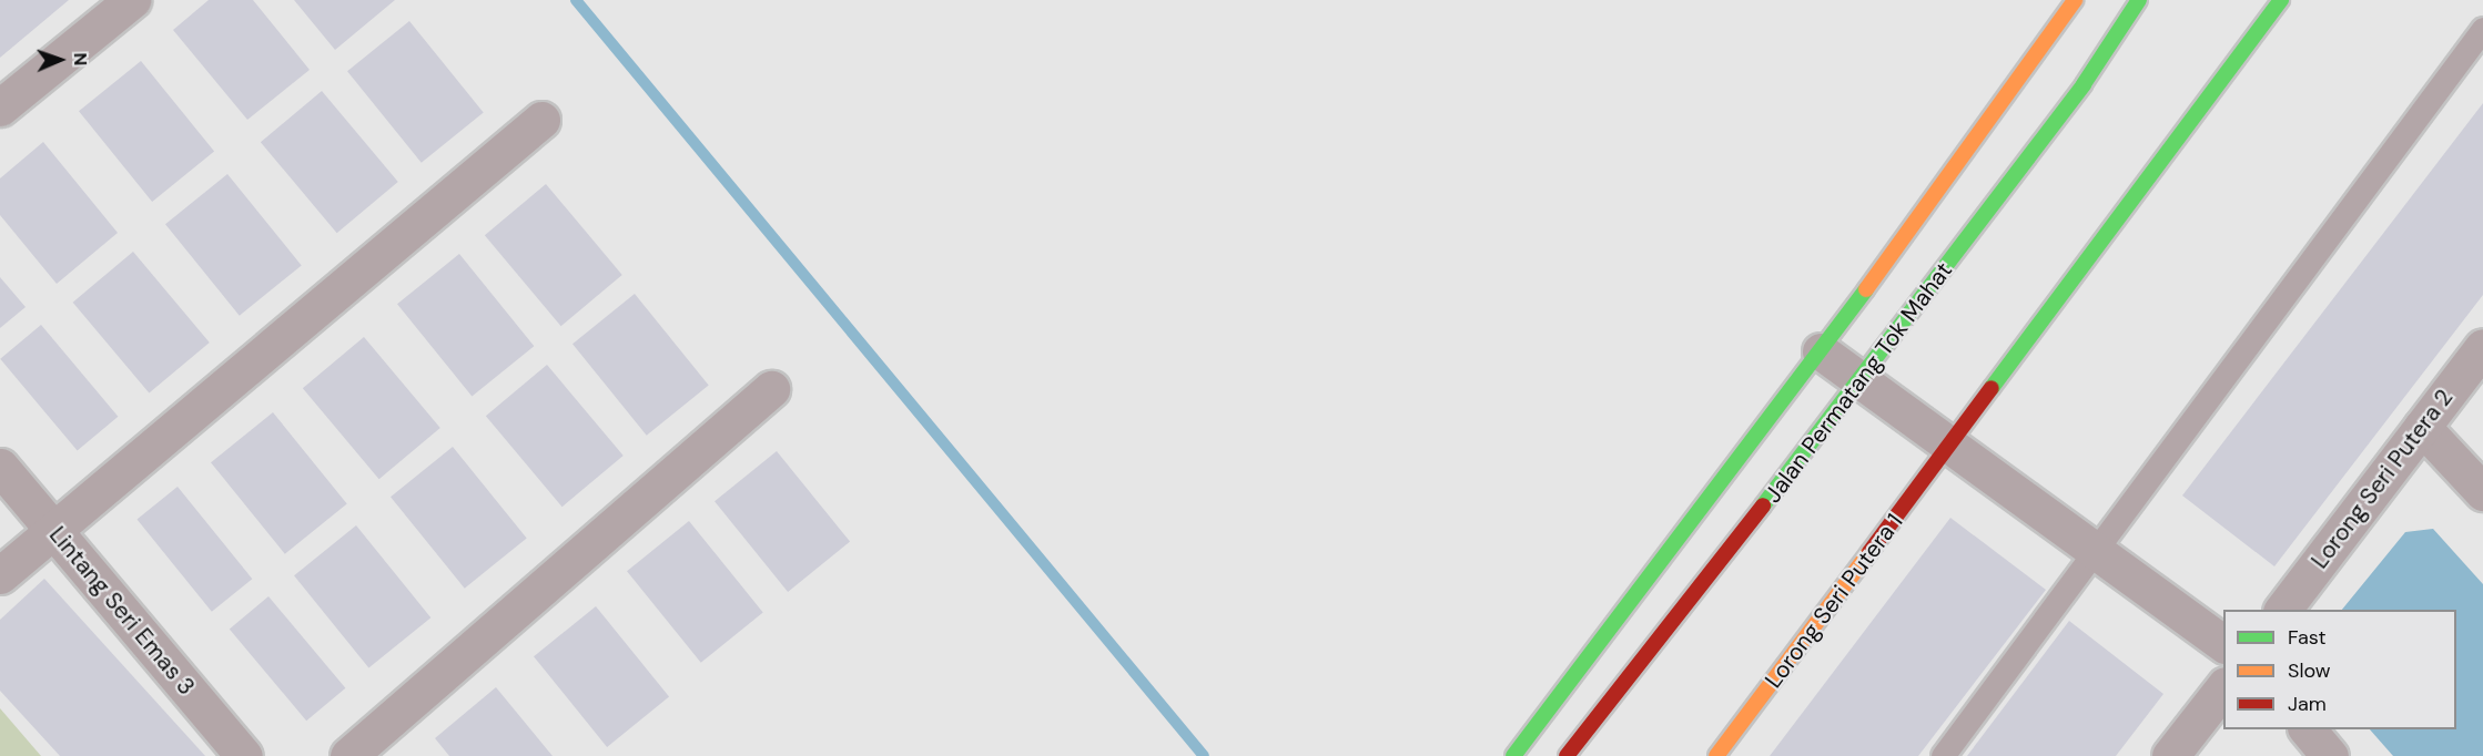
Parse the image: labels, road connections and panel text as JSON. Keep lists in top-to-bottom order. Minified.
{"streets":{"street":["Jalan Permatang Tok Mahat","Lorong Seri Putera 2","Lorong Seri Putera 1","Lintang Seri Emas 3"]},"legend":["Fast","Slow","Jam"],"north":"right"}
